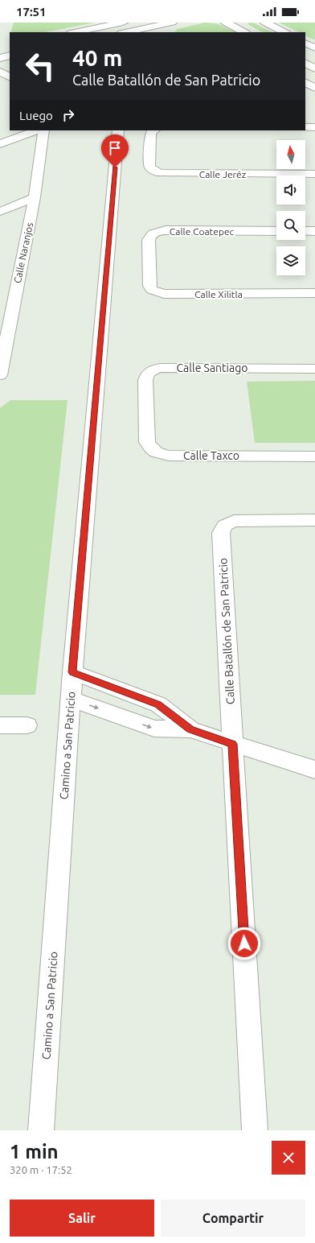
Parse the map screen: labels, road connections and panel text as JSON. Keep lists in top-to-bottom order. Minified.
{"streets":{"street":["Calle Jeréz","Calle Coatepec","Calle Naranjos","Calle Xilitla","Calle Santiago","Calle Taxco","Calle Batallón de San Patricio","Camino a San Patricio"]},"crossings":[["Calle Coatepec","Calle Xilitla"],["Calle Santiago","Calle Taxco"]],"north":"top","page":{"status":"17:51","turn":["40 m","Calle Batallón de San Patricio"],"then":"Luego","heading":["1 min","320 m · 17:52"],"buttons":["Salir","Compartir"]}}
